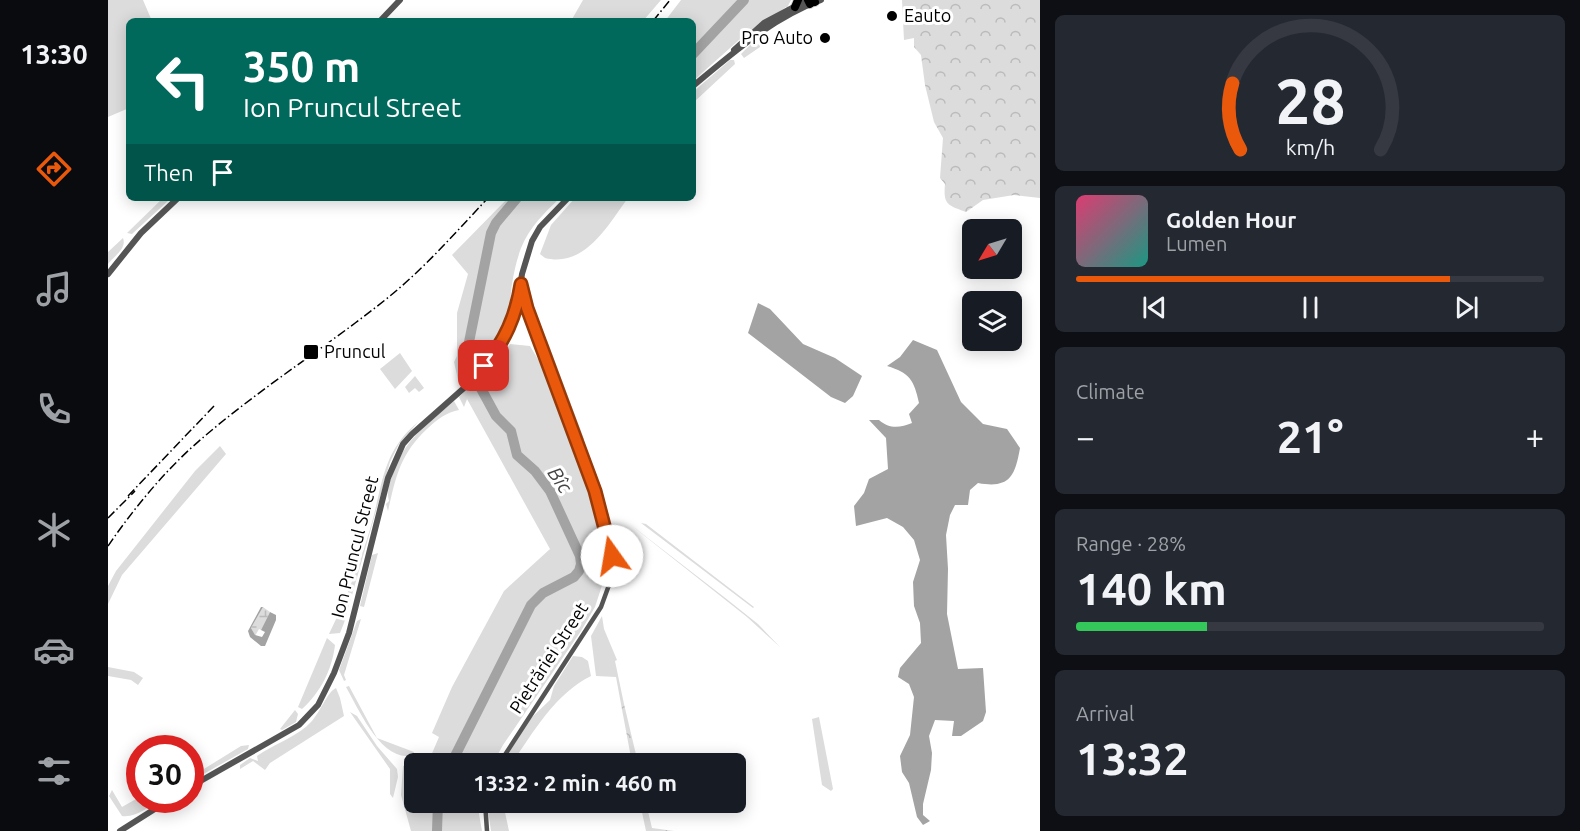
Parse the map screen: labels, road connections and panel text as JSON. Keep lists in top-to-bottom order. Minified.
{"streets":{"street":["Ion Pruncul Street","Pietrăriei Street"]},"crossings":[["Ion Pruncul Street","Pietrăriei Street"]],"water":["Bîc"],"places":{"other":["Eauto","Pro Auto"],"transit":["Pruncul"]},"north":"bottom left","page":{"tabs":"13:30","turn":["350 m","Ion Pruncul Street"],"then":"Then","song":["Golden Hour","Lumen"],"tile":["Climate",["Range · 28%","140 km"],["Arrival","13:32"]],"heat":["−","21°","+"],"limit":"30","trip":"13:32 · 2 min · 460 m","gauge":["28","km/h"]}}
